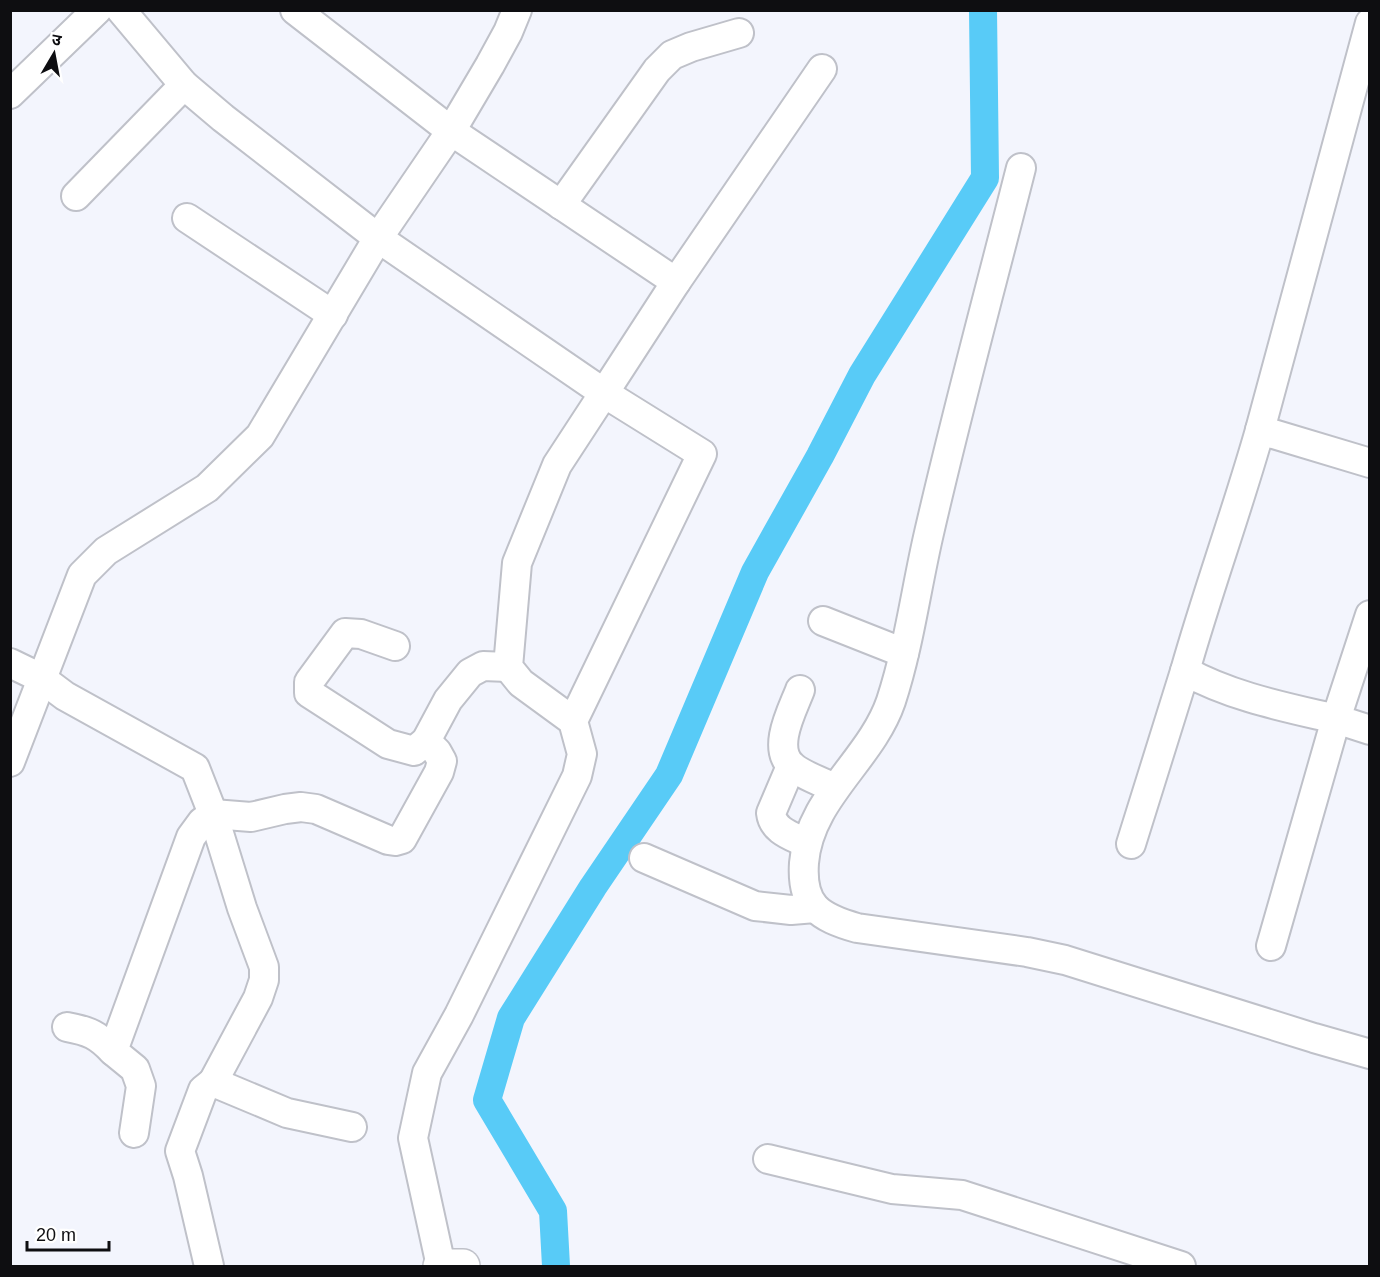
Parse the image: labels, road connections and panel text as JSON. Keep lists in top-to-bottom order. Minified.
{"scale_bar":"20 m","north":"top"}
